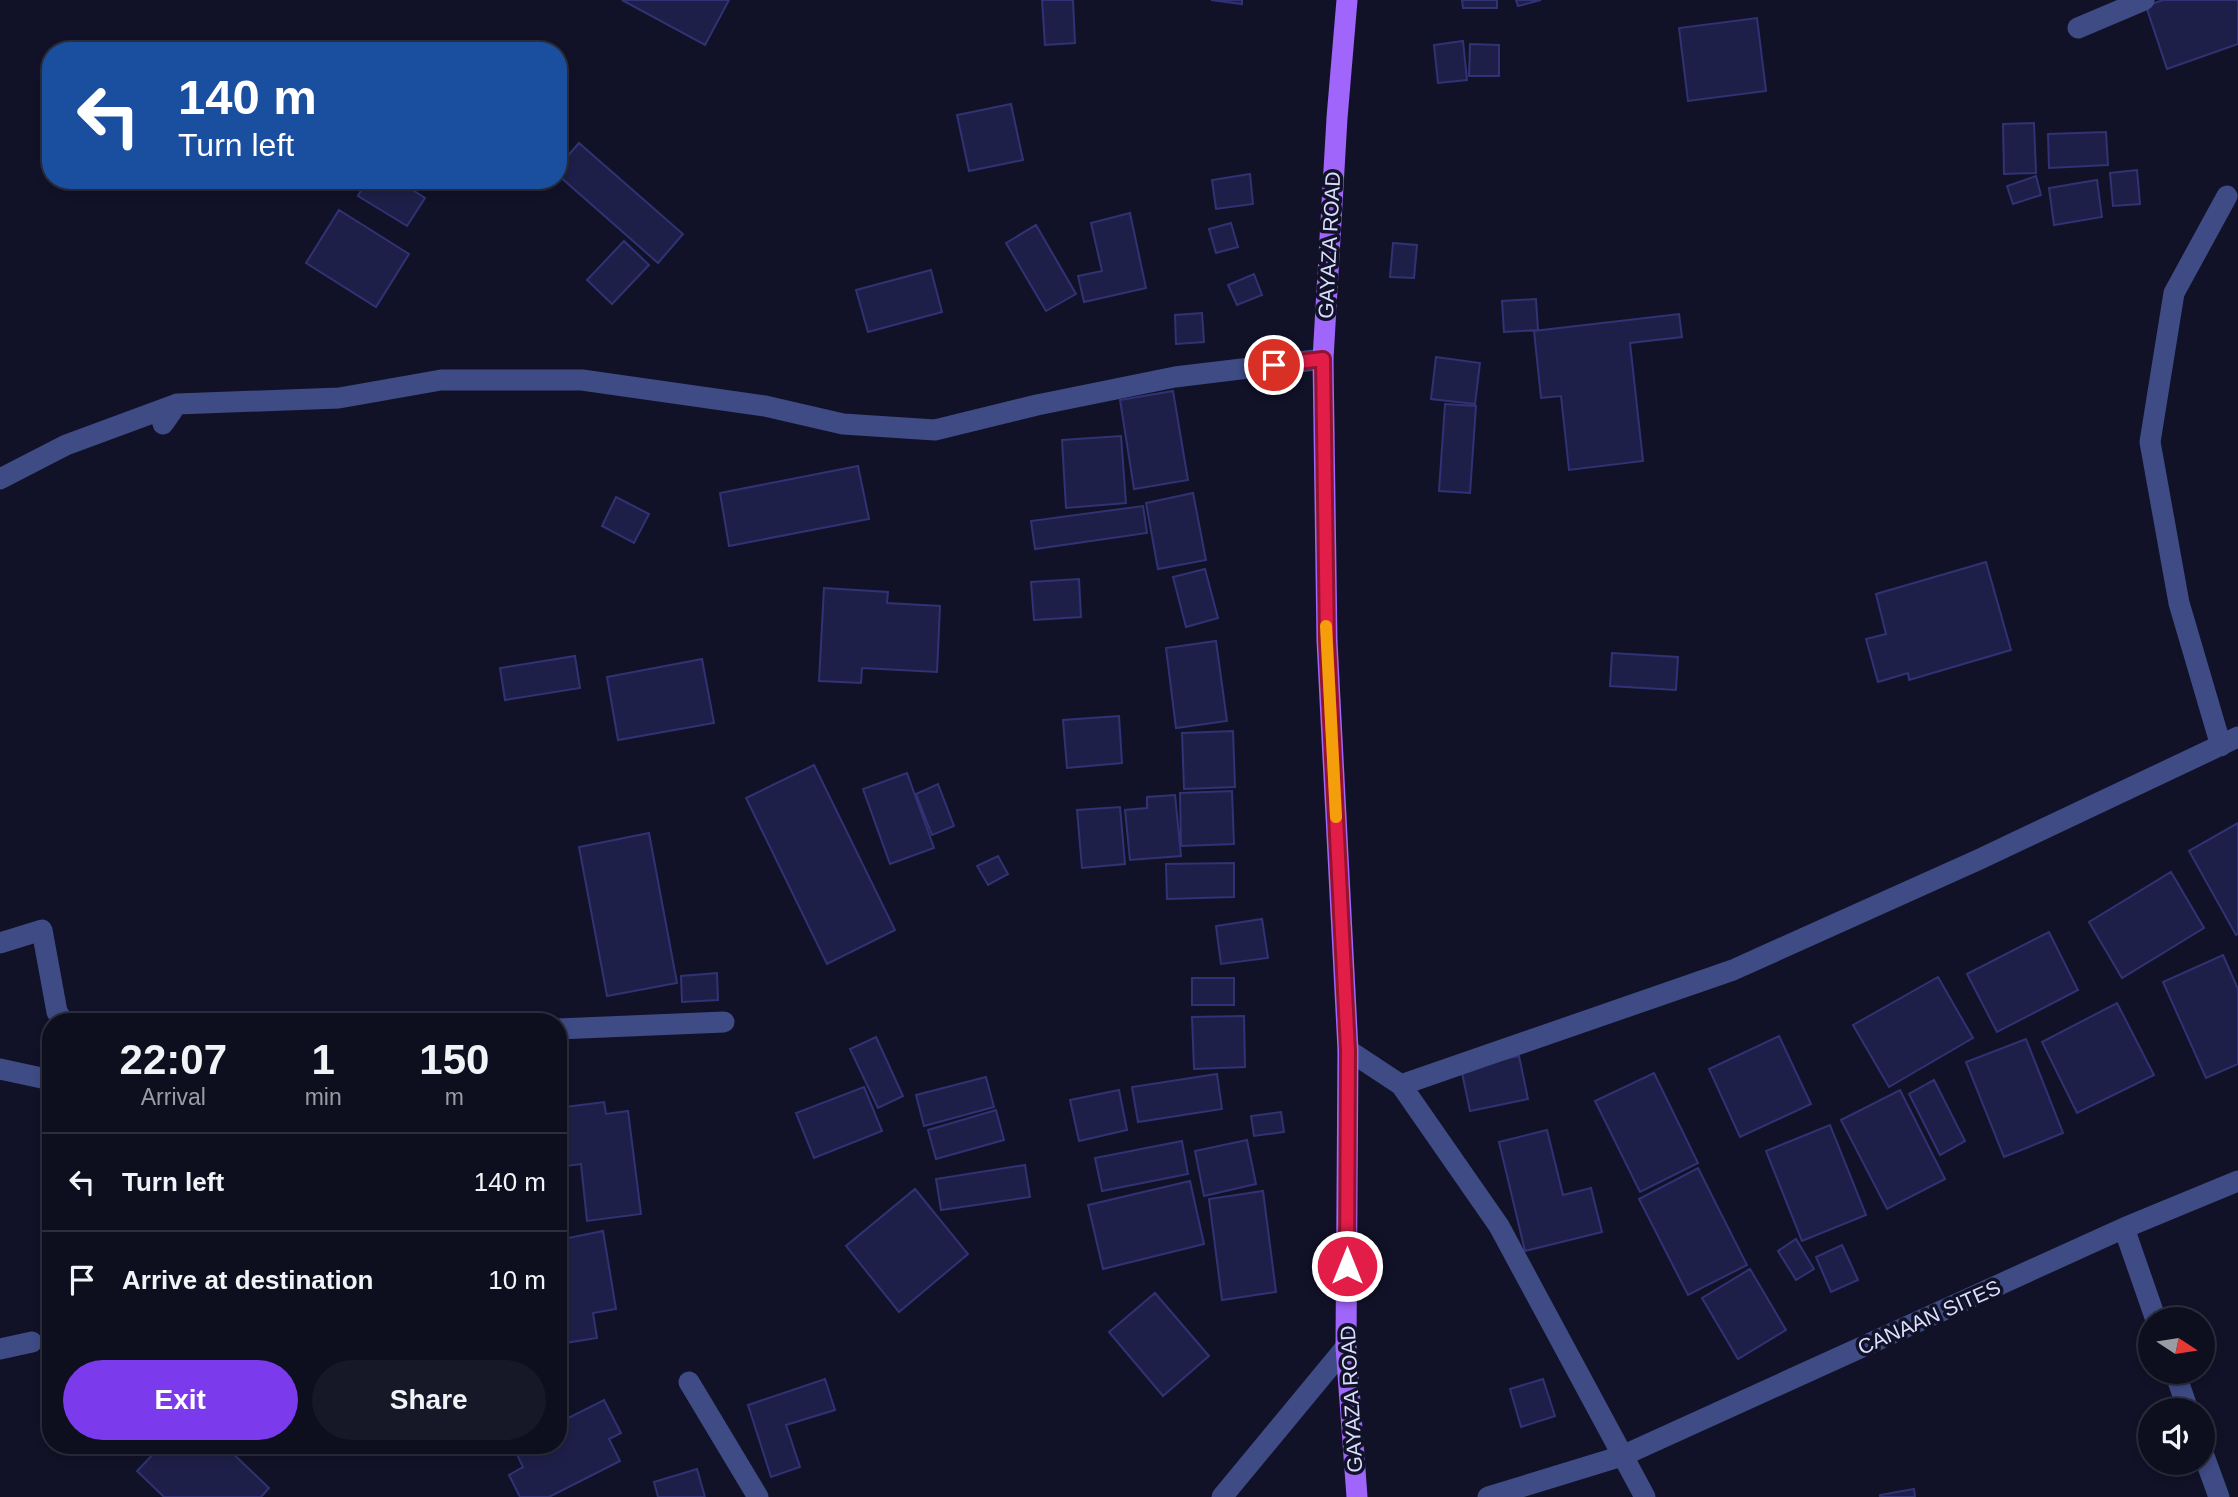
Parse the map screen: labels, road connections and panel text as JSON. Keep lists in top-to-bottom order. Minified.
{"streets":{"main road":["GAYAZA ROAD"],"street":["CANAAN SITES"]},"north":"right","page":{"turn":["140 m","Turn left"],"eta":["22:07","Arrival","1","min","150","m"],"list":[{"name":"Turn left","value":"140 m"},{"name":"Arrive at destination","value":"10 m"}],"buttons":["Exit","Share"]}}
